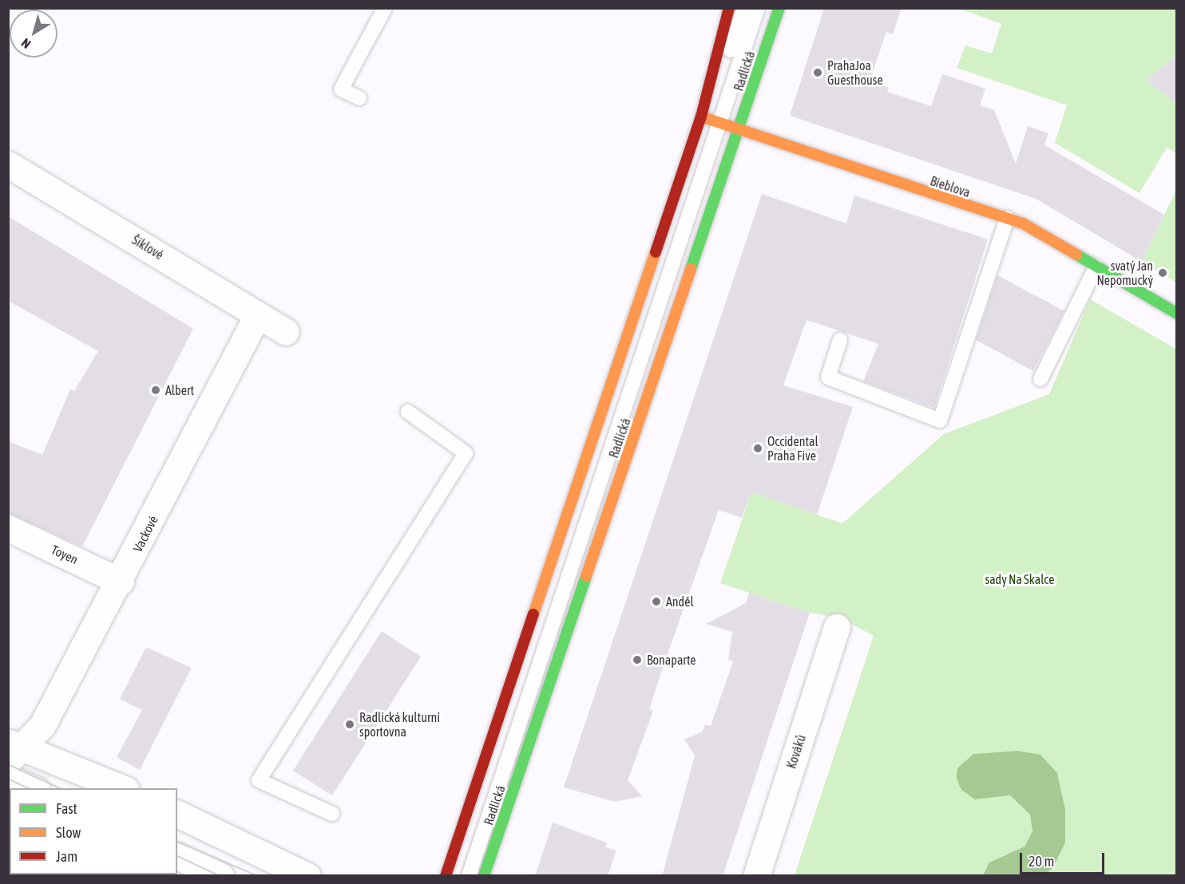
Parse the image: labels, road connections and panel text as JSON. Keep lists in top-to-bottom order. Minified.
{"streets":{"main road":["Radlická","Bieblova"],"street":["Šiklové","Vackové","Toyen","Kováků"]},"crossings":[["Radlická","Bieblova"],["Šiklové","Vackové"],["Vackové","Toyen"]],"parks":["sady Na Skalce"],"places":["PrahaJoa Guesthouse","svatý Jan Nepomucký","Albert","Occidental Praha Five","Anděl","Bonaparte","Radlická kulturní sportovna"],"legend":["Fast","Slow","Jam"],"scale_bar":"20 m","north":"bottom left"}
